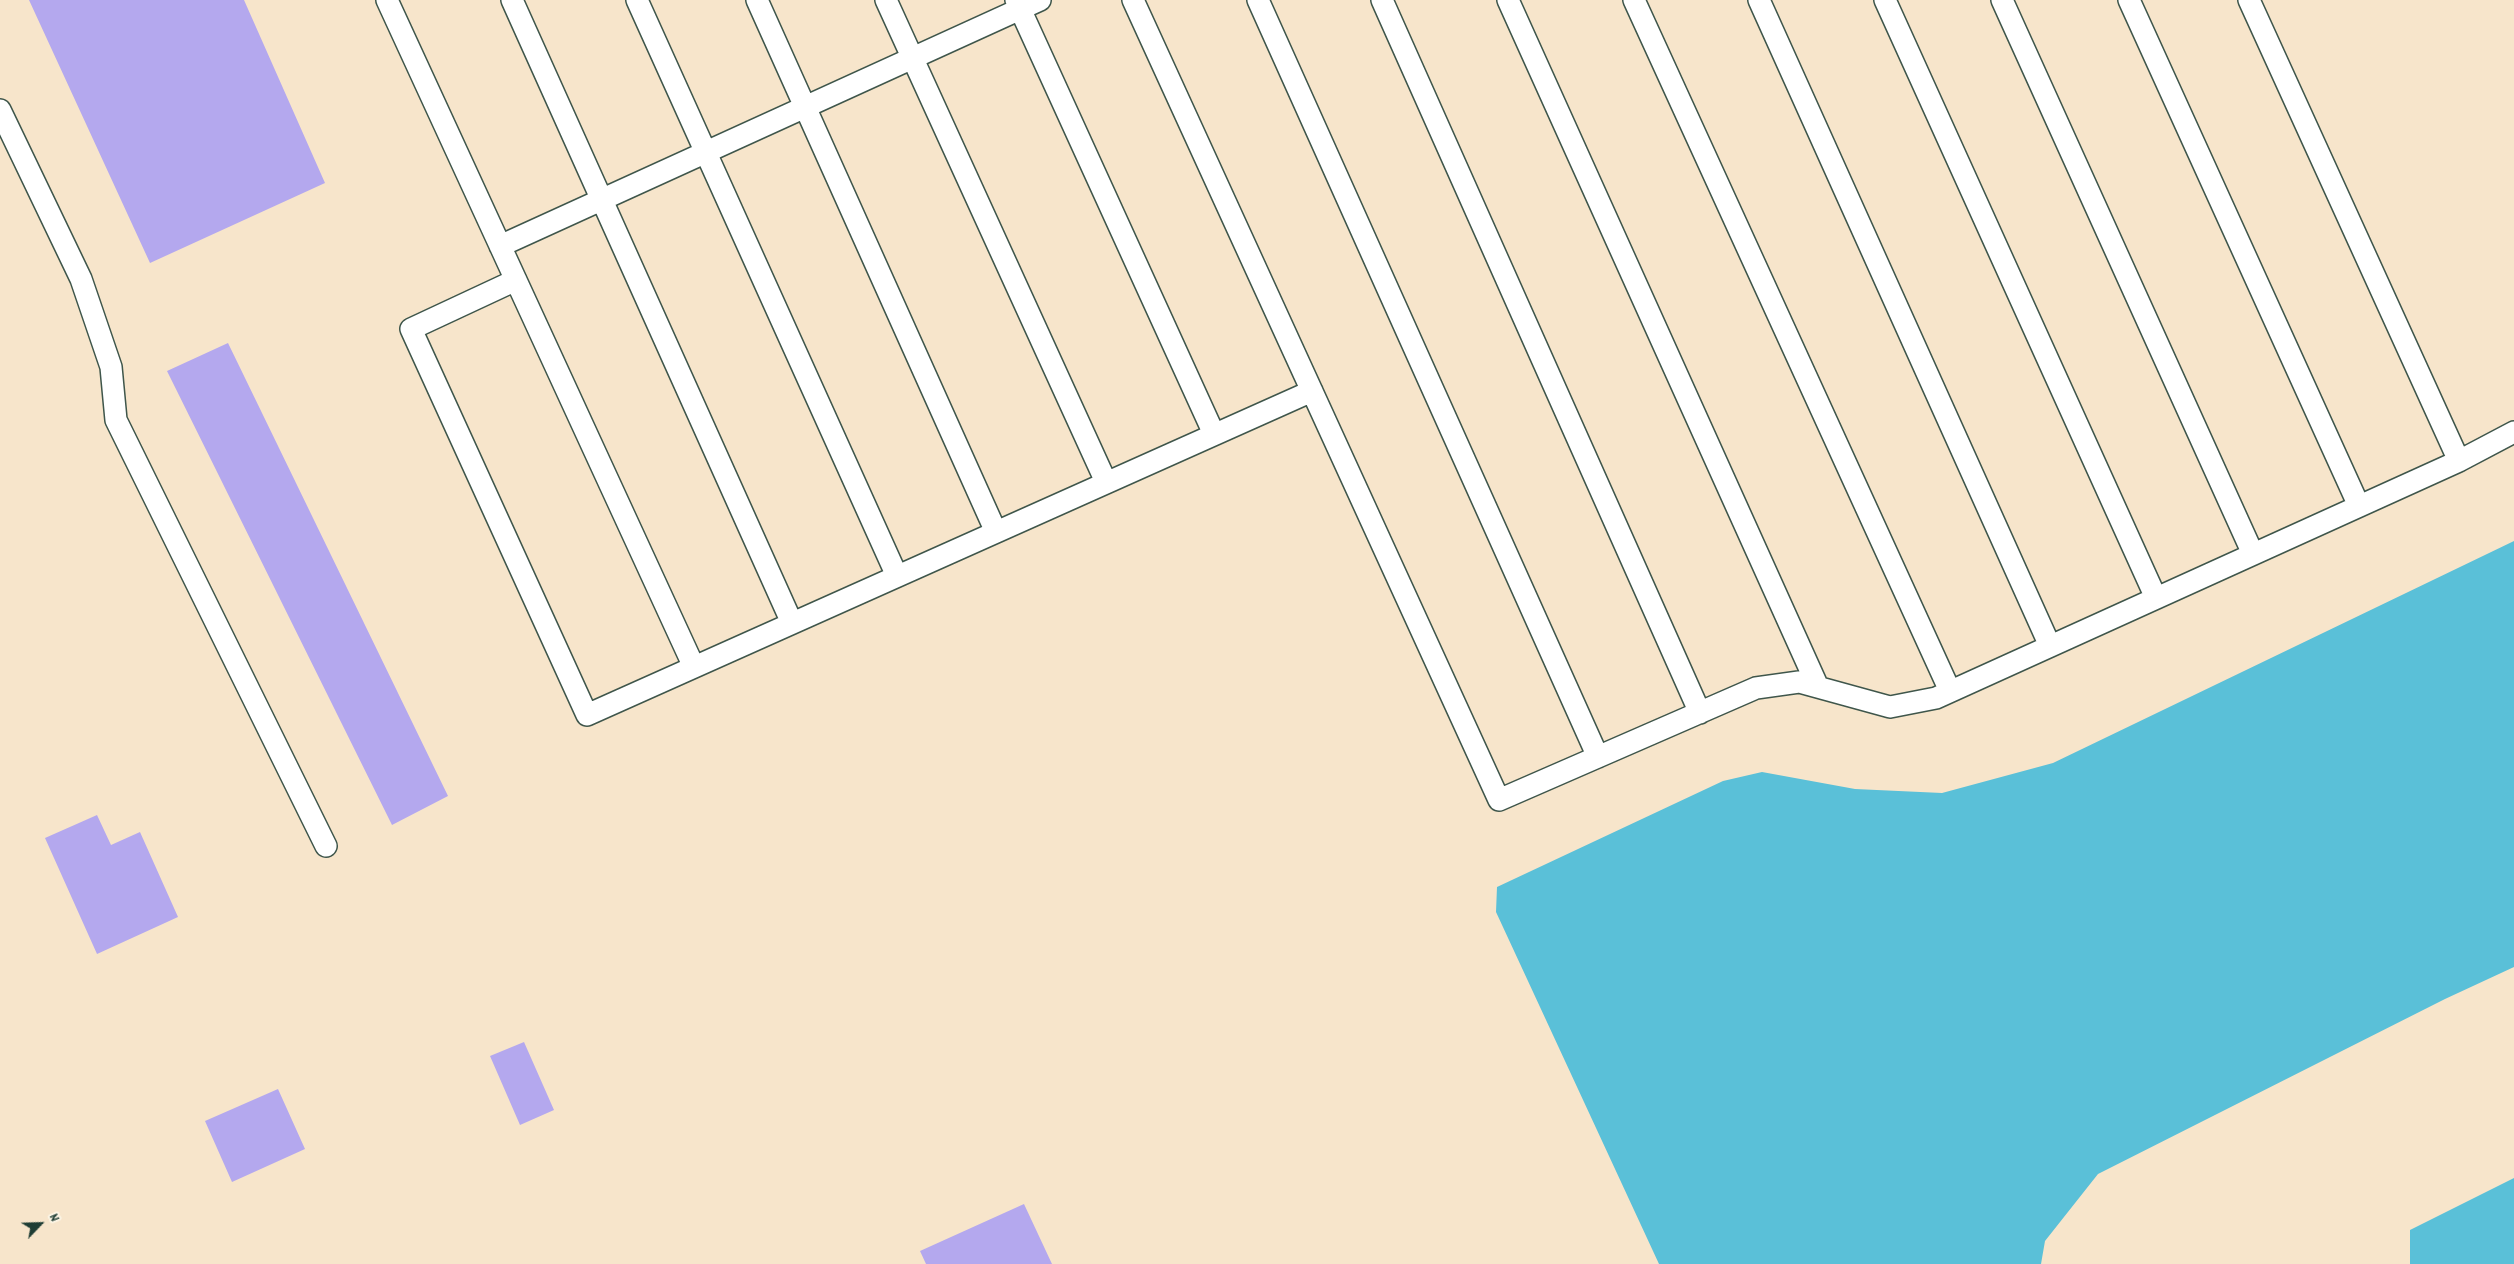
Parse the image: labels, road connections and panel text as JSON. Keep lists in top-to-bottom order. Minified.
{"north":"top right"}
